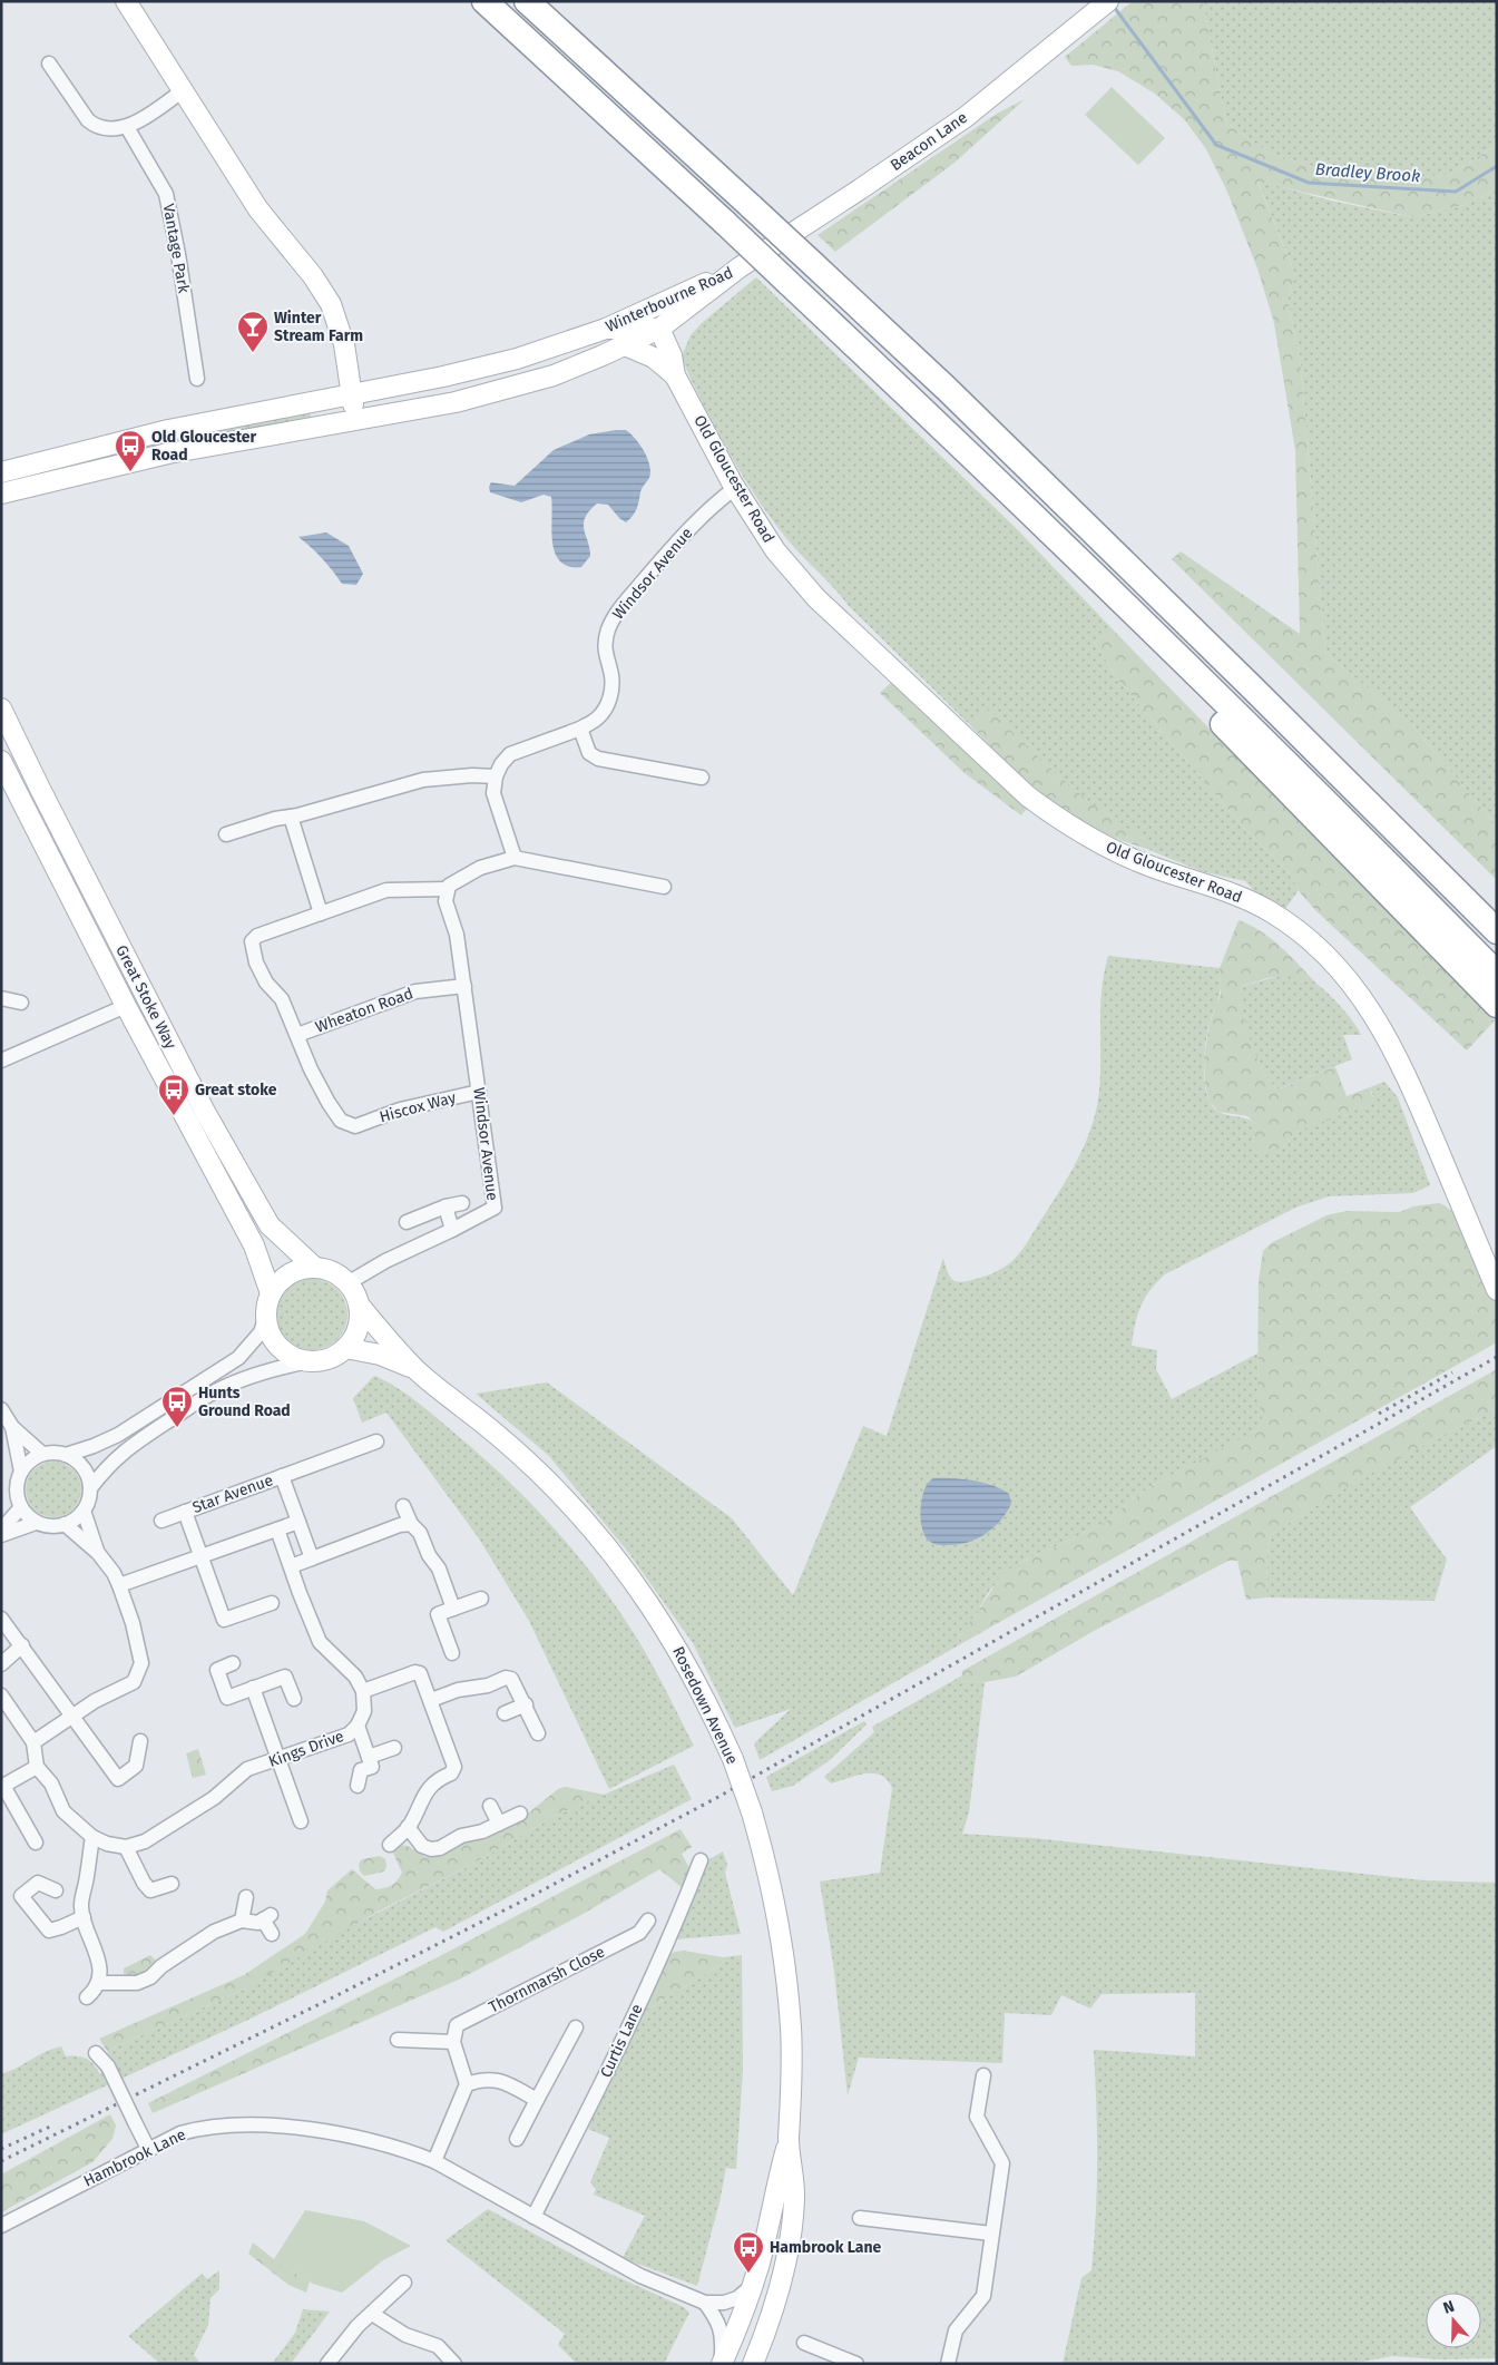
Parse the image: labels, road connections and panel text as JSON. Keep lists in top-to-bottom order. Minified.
{"streets":{"main road":["Beacon Lane","Winterbourne Road","Old Gloucester Road","Great Stoke Way","Rosedown Avenue"],"street":["Vantage Park","Windsor Avenue","Wheaton Road","Hiscox Way","Star Avenue","Kings Drive","Thornmarsh Close","Curtis Lane","Hambrook Lane"]},"crossings":[["Beacon Lane","Winterbourne Road"],["Winterbourne Road","Old Gloucester Road"],["Old Gloucester Road","Windsor Avenue"],["Windsor Avenue","Great Stoke Way"],["Windsor Avenue","Wheaton Road"],["Windsor Avenue","Hiscox Way"],["Windsor Avenue","Rosedown Avenue"],["Great Stoke Way","Rosedown Avenue"],["Wheaton Road","Hiscox Way"],["Rosedown Avenue","Hambrook Lane"],["Curtis Lane","Hambrook Lane"]],"water":["Bradley Brook"],"places":{"bar":["Winter Stream Farm"],"bus stop":["Old Gloucester Road","Great stoke","Hunts Ground Road","Hambrook Lane"]},"north":"top"}
